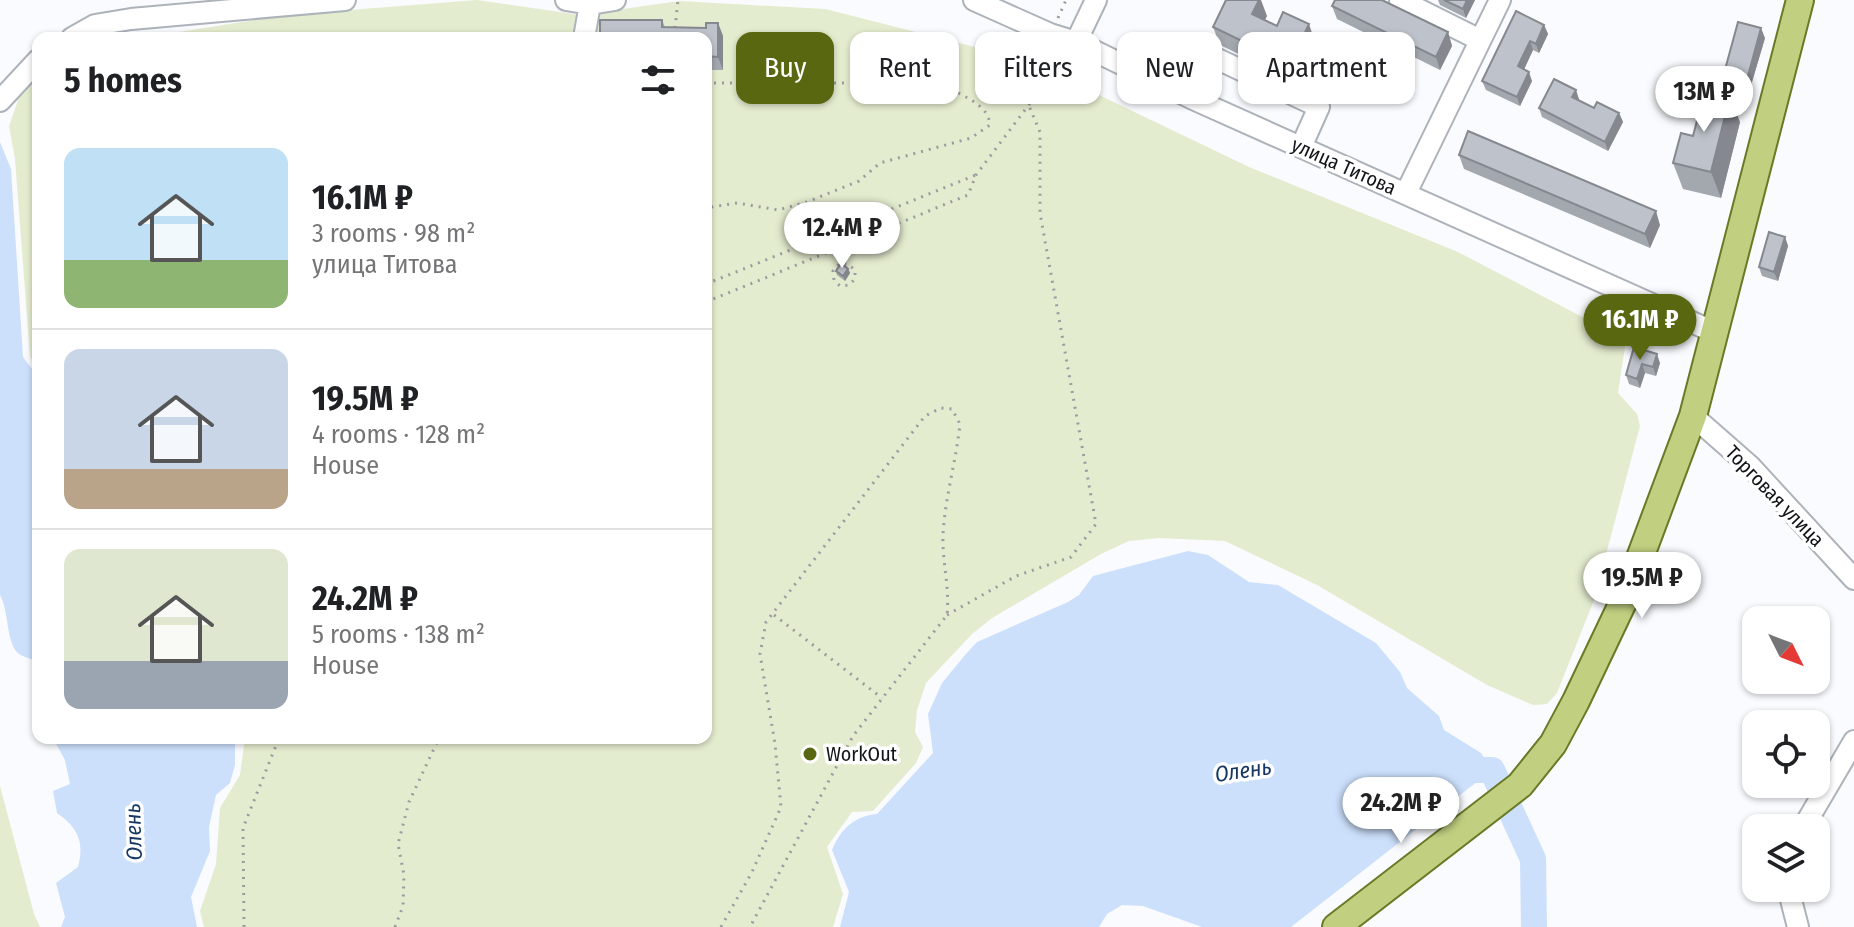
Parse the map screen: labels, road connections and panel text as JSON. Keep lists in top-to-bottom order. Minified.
{"streets":{"street":["улица Титова","Торговая улица"]},"water":["Олень"],"places":["WorkOut"],"north":"bottom right","page":{"chip":["Buy","Rent","Filters","New","Apartment"],"heading":"5 homes","price":["13M ₽","12.4M ₽","16.1M ₽","19.5M ₽","24.2M ₽"],"list":[{"name":"16.1M ₽","note":"3 rooms · 98 m² · улица Титова"},{"name":"19.5M ₽","note":"4 rooms · 128 m² · House"},{"name":"24.2M ₽","note":"5 rooms · 138 m² · House"}]}}
